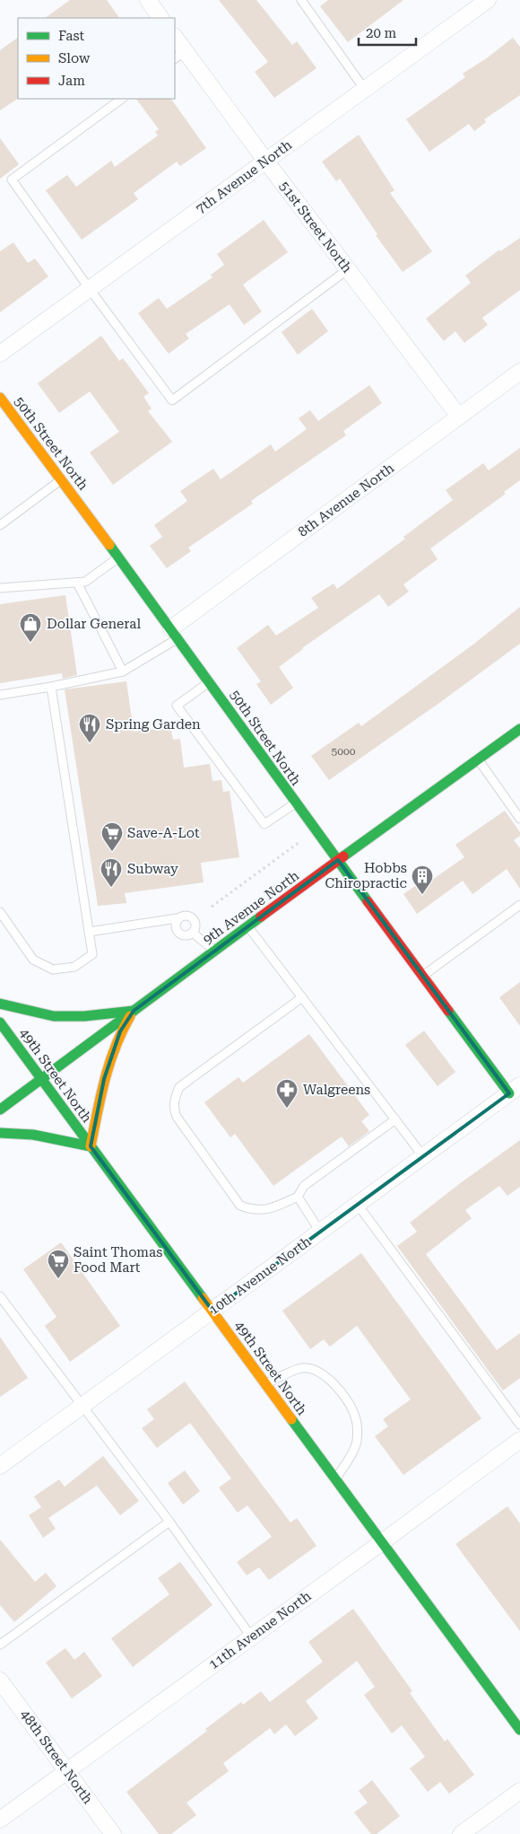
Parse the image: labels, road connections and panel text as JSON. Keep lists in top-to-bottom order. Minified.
{"streets":{"street":["7th Avenue North","51st Street North","50th Street North","8th Avenue North","9th Avenue North","49th Street North","10th Avenue North","11th Avenue North","48th Street North"]},"crossings":[["7th Avenue North","51st Street North"],["51st Street North","8th Avenue North"],["50th Street North","8th Avenue North"],["50th Street North","9th Avenue North"],["50th Street North","10th Avenue North"],["9th Avenue North","49th Street North"],["49th Street North","10th Avenue North"],["49th Street North","11th Avenue North"],["11th Avenue North","48th Street North"]],"places":{"shop":["Dollar General"],"restaurant":["Spring Garden","Subway"],"supermarket":["Save-A-Lot","Saint Thomas Food Mart"],"building":["Hobbs Chiropractic"],"pharmacy":["Walgreens"]},"house_numbers":["5000"],"legend":["Fast","Slow","Jam"],"scale_bar":"20 m"}
